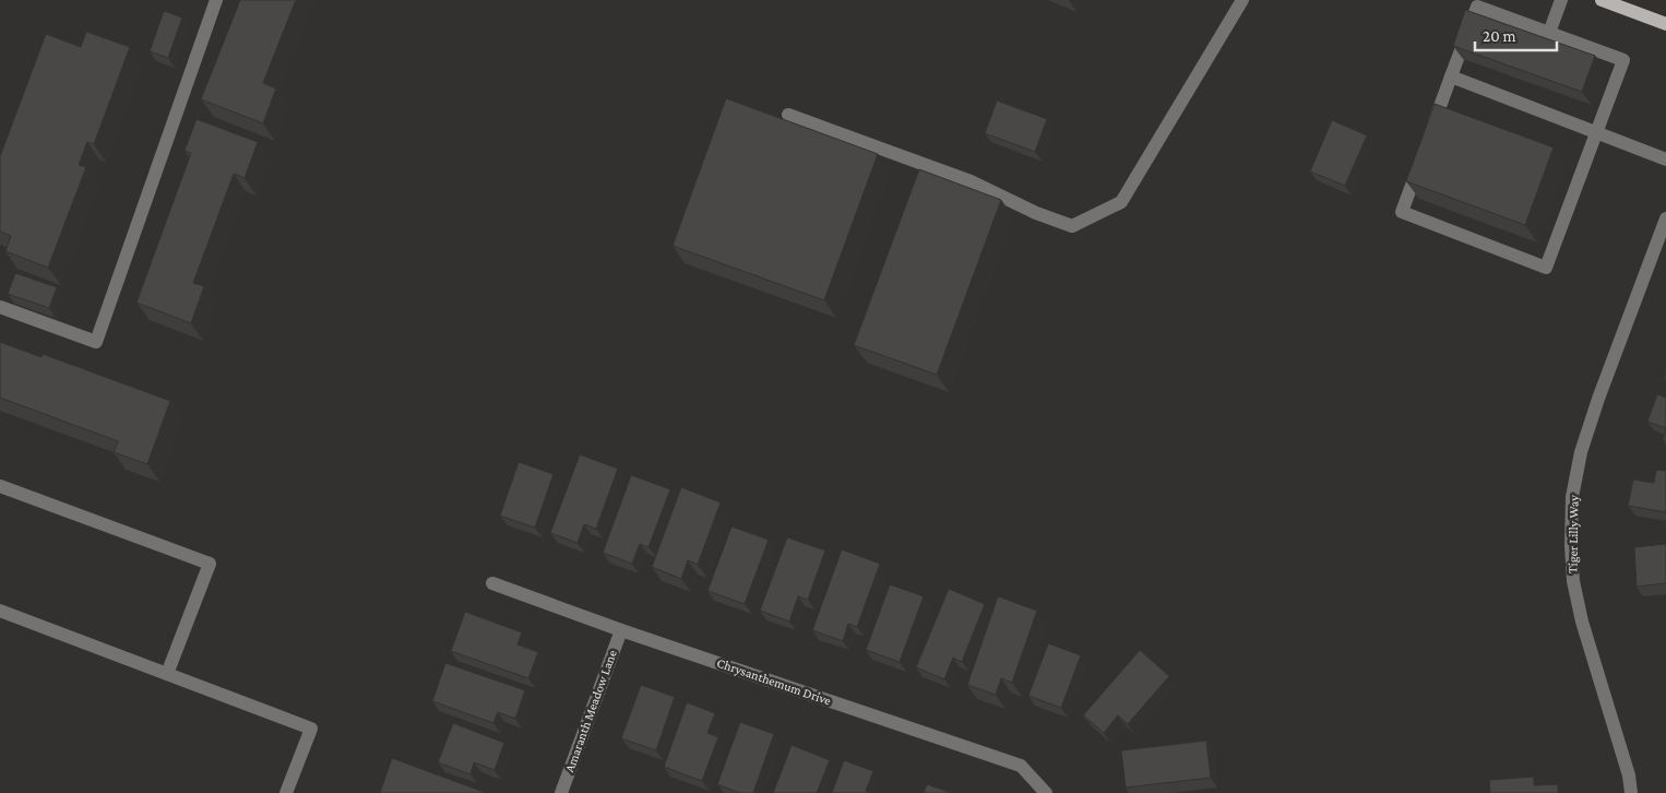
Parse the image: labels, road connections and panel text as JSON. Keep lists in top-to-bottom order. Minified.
{"streets":{"street":["Tiger Lilly Way","Chrysanthemum Drive","Amaranth Meadow Lane"]},"crossings":[["Chrysanthemum Drive","Amaranth Meadow Lane"]],"scale_bar":"20 m"}
